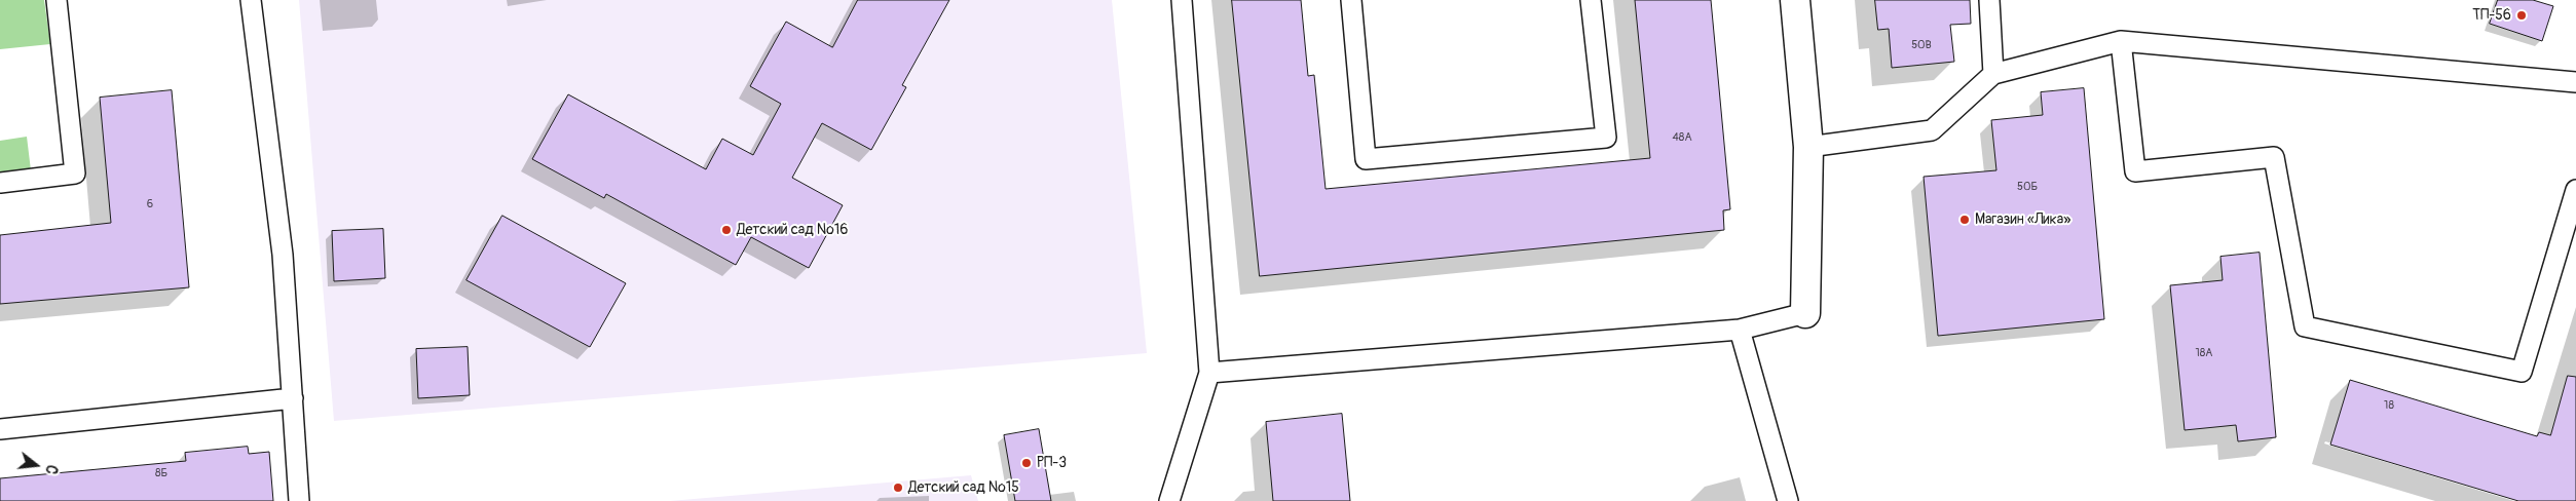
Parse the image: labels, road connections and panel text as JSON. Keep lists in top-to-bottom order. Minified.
{"places":["ТП-56","Магазин «Лика»","Детский сад №16","РП-3","Детский сад №15"],"house_numbers":["50В","48А","50Б","6","18А","18","8Б"],"north":"right"}
